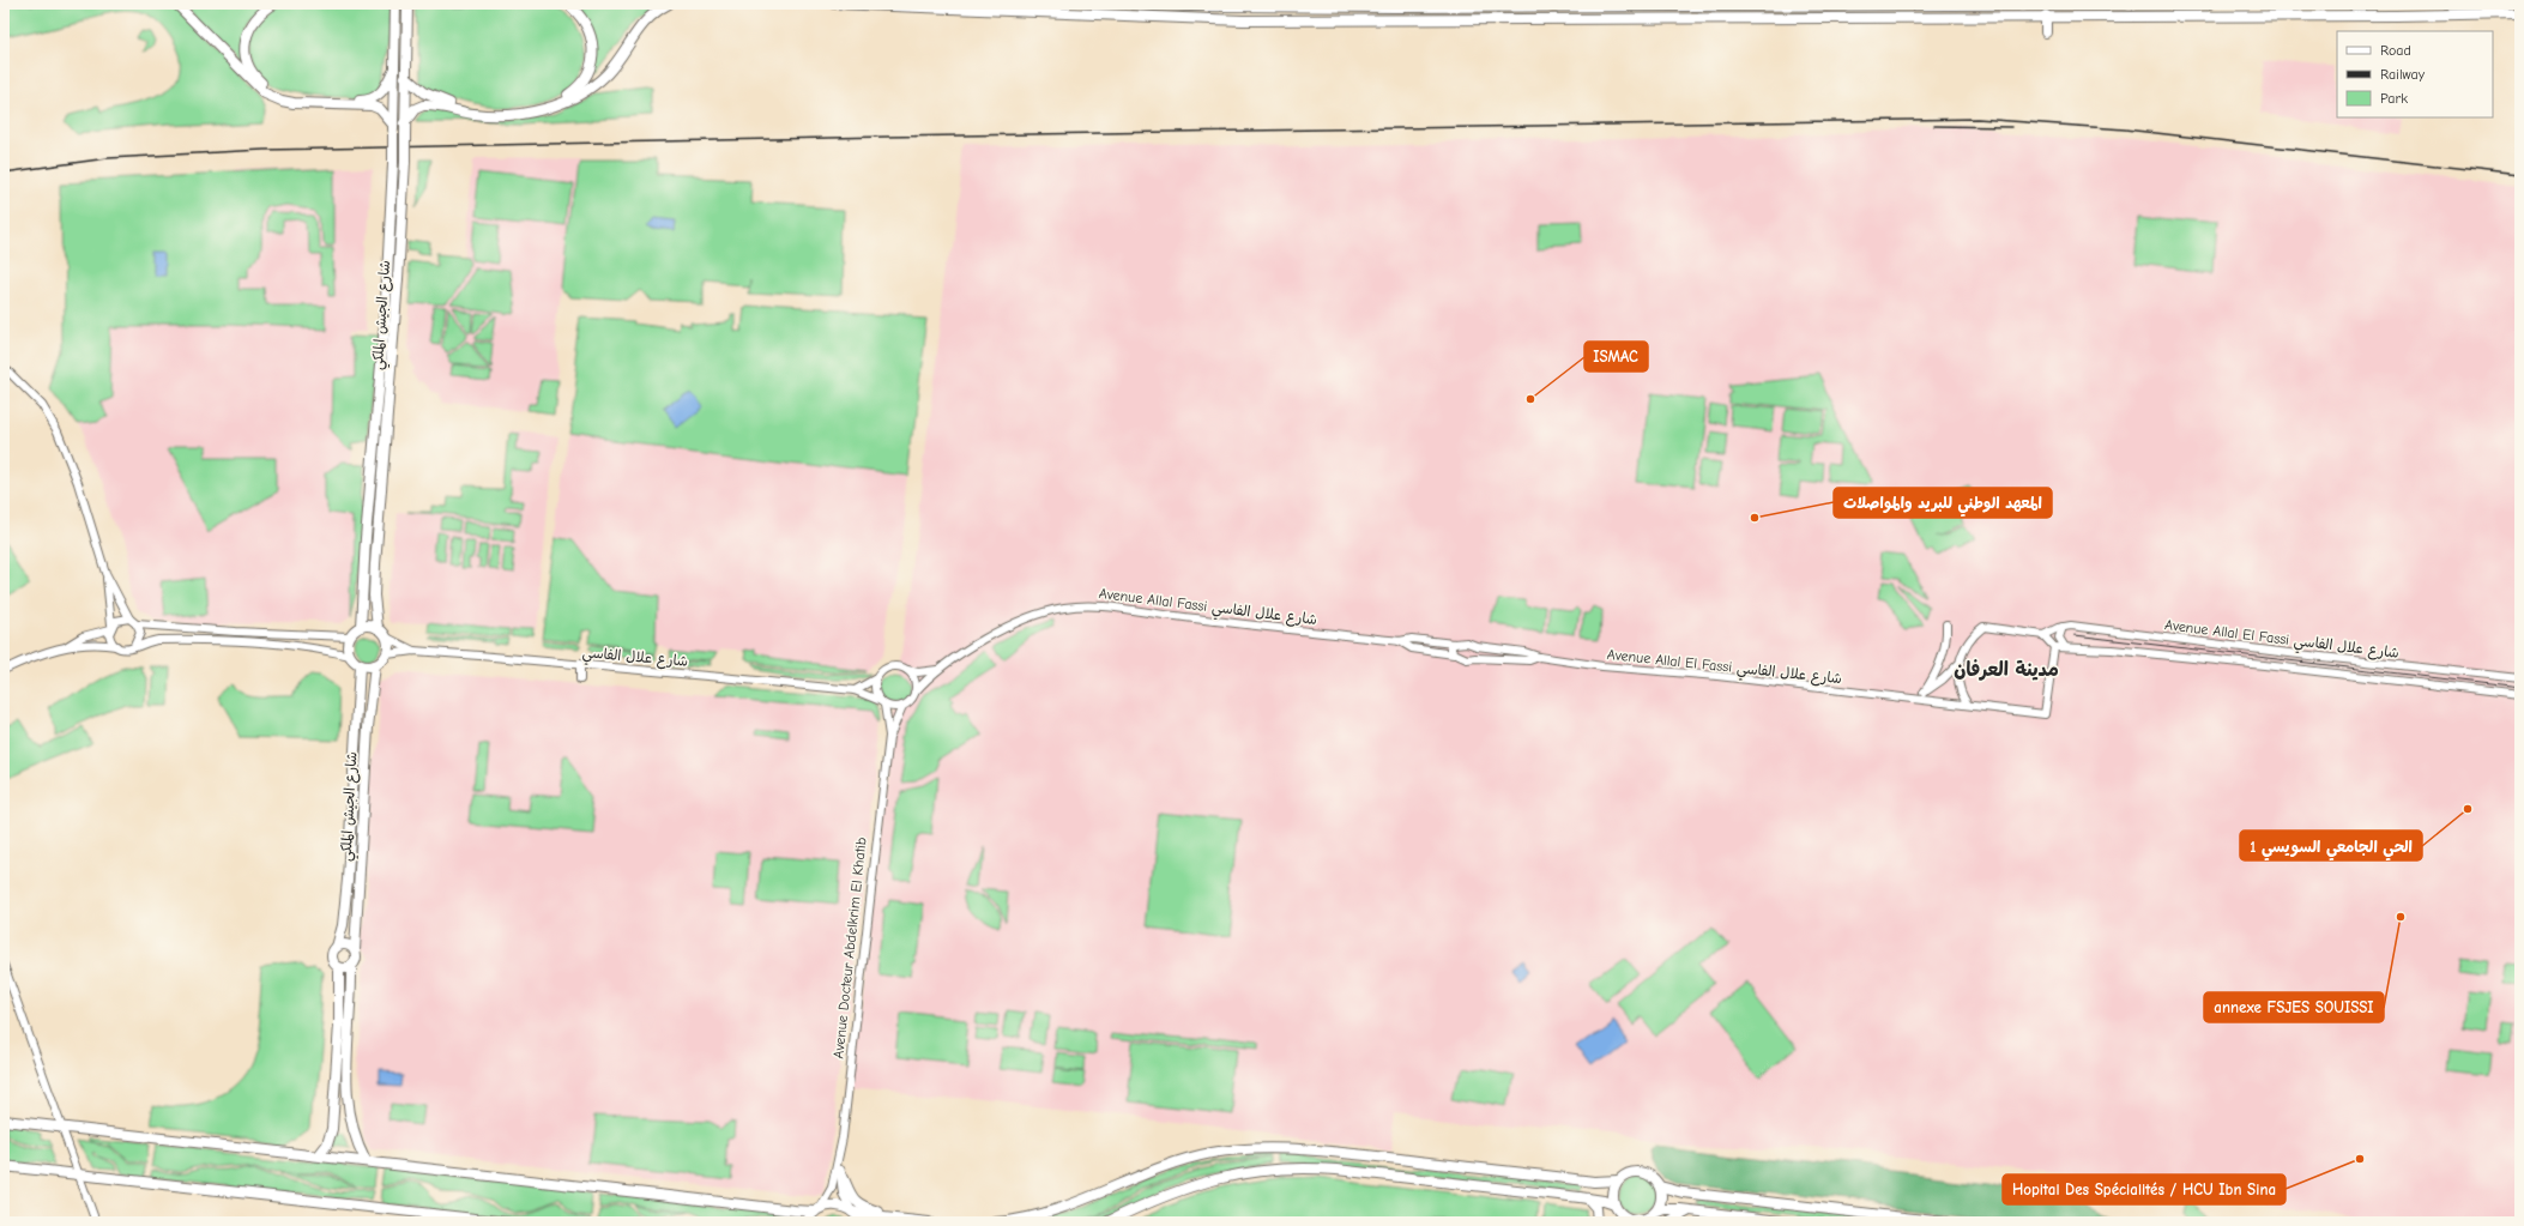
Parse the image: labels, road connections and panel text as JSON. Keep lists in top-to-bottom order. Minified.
{"streets":{"main road":["شارع الجيش الملكي"],"street":["Avenue Allal Fassi شارع علال الفاسي","Avenue Allal El Fassi شارع علال الفاسي","شارع علال الفاسي","Avenue Docteur Abdelkrim El Khatib"]},"crossings":[["شارع الجيش الملكي","شارع علال الفاسي"]],"districts":["مدينة العرفان"],"places":["ISMAC","المعهد الوطني للبريد والمواصلات","الحي الجامعي السويسي 1","annexe FSJES SOUISSI","Hopital Des Spécialités / HCU Ibn Sina"],"legend":["Road","Railway","Park"]}
